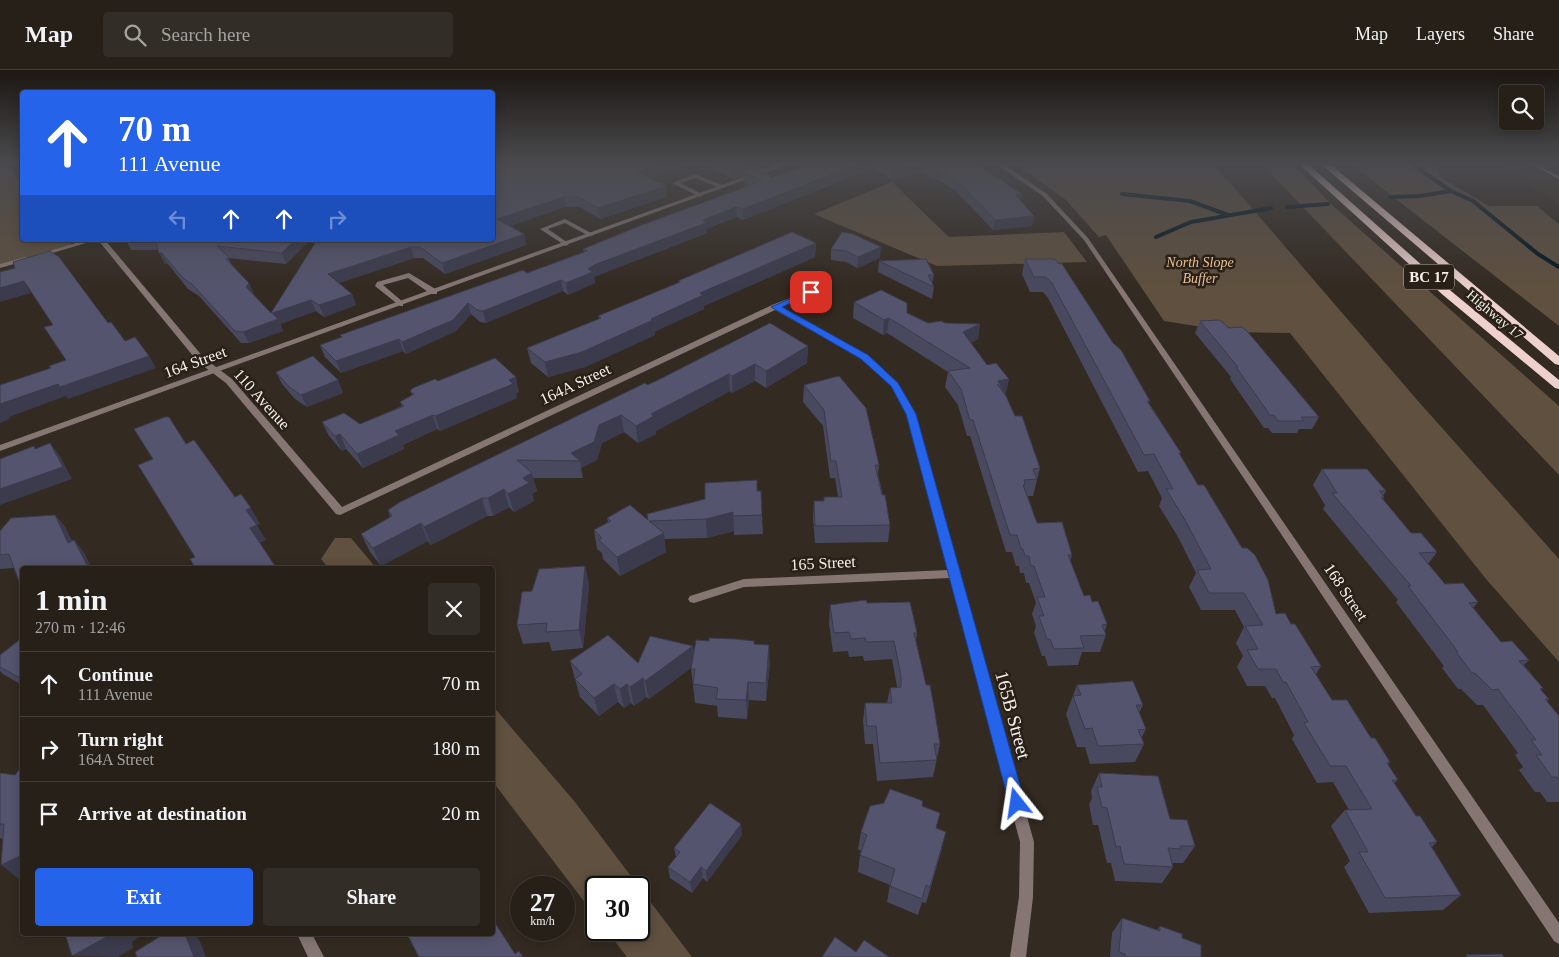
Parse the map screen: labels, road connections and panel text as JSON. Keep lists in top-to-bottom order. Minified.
{"streets":{"highway":["BC 17","Highway 17"],"street":["164 Street","164A Street","110 Avenue","165 Street","168 Street","165B Street"]},"crossings":[["164 Street","110 Avenue"],["164A Street","110 Avenue"],["164A Street","165B Street"],["165 Street","165B Street"]],"parks":["North Slope Buffer"],"page":{"header":"Map","search":"Search here","nav":["Map","Layers","Share"],"turn":["70 m","111 Avenue"],"heading":["1 min","270 m · 12:46"],"list":[{"name":"Continue","note":"111 Avenue","value":"70 m"},{"name":"Turn right","note":"164A Street","value":"180 m"},{"name":"Arrive at destination","value":"20 m"}],"buttons":["Exit","Share"],"speed":"27 km/h","limit":"30"}}
